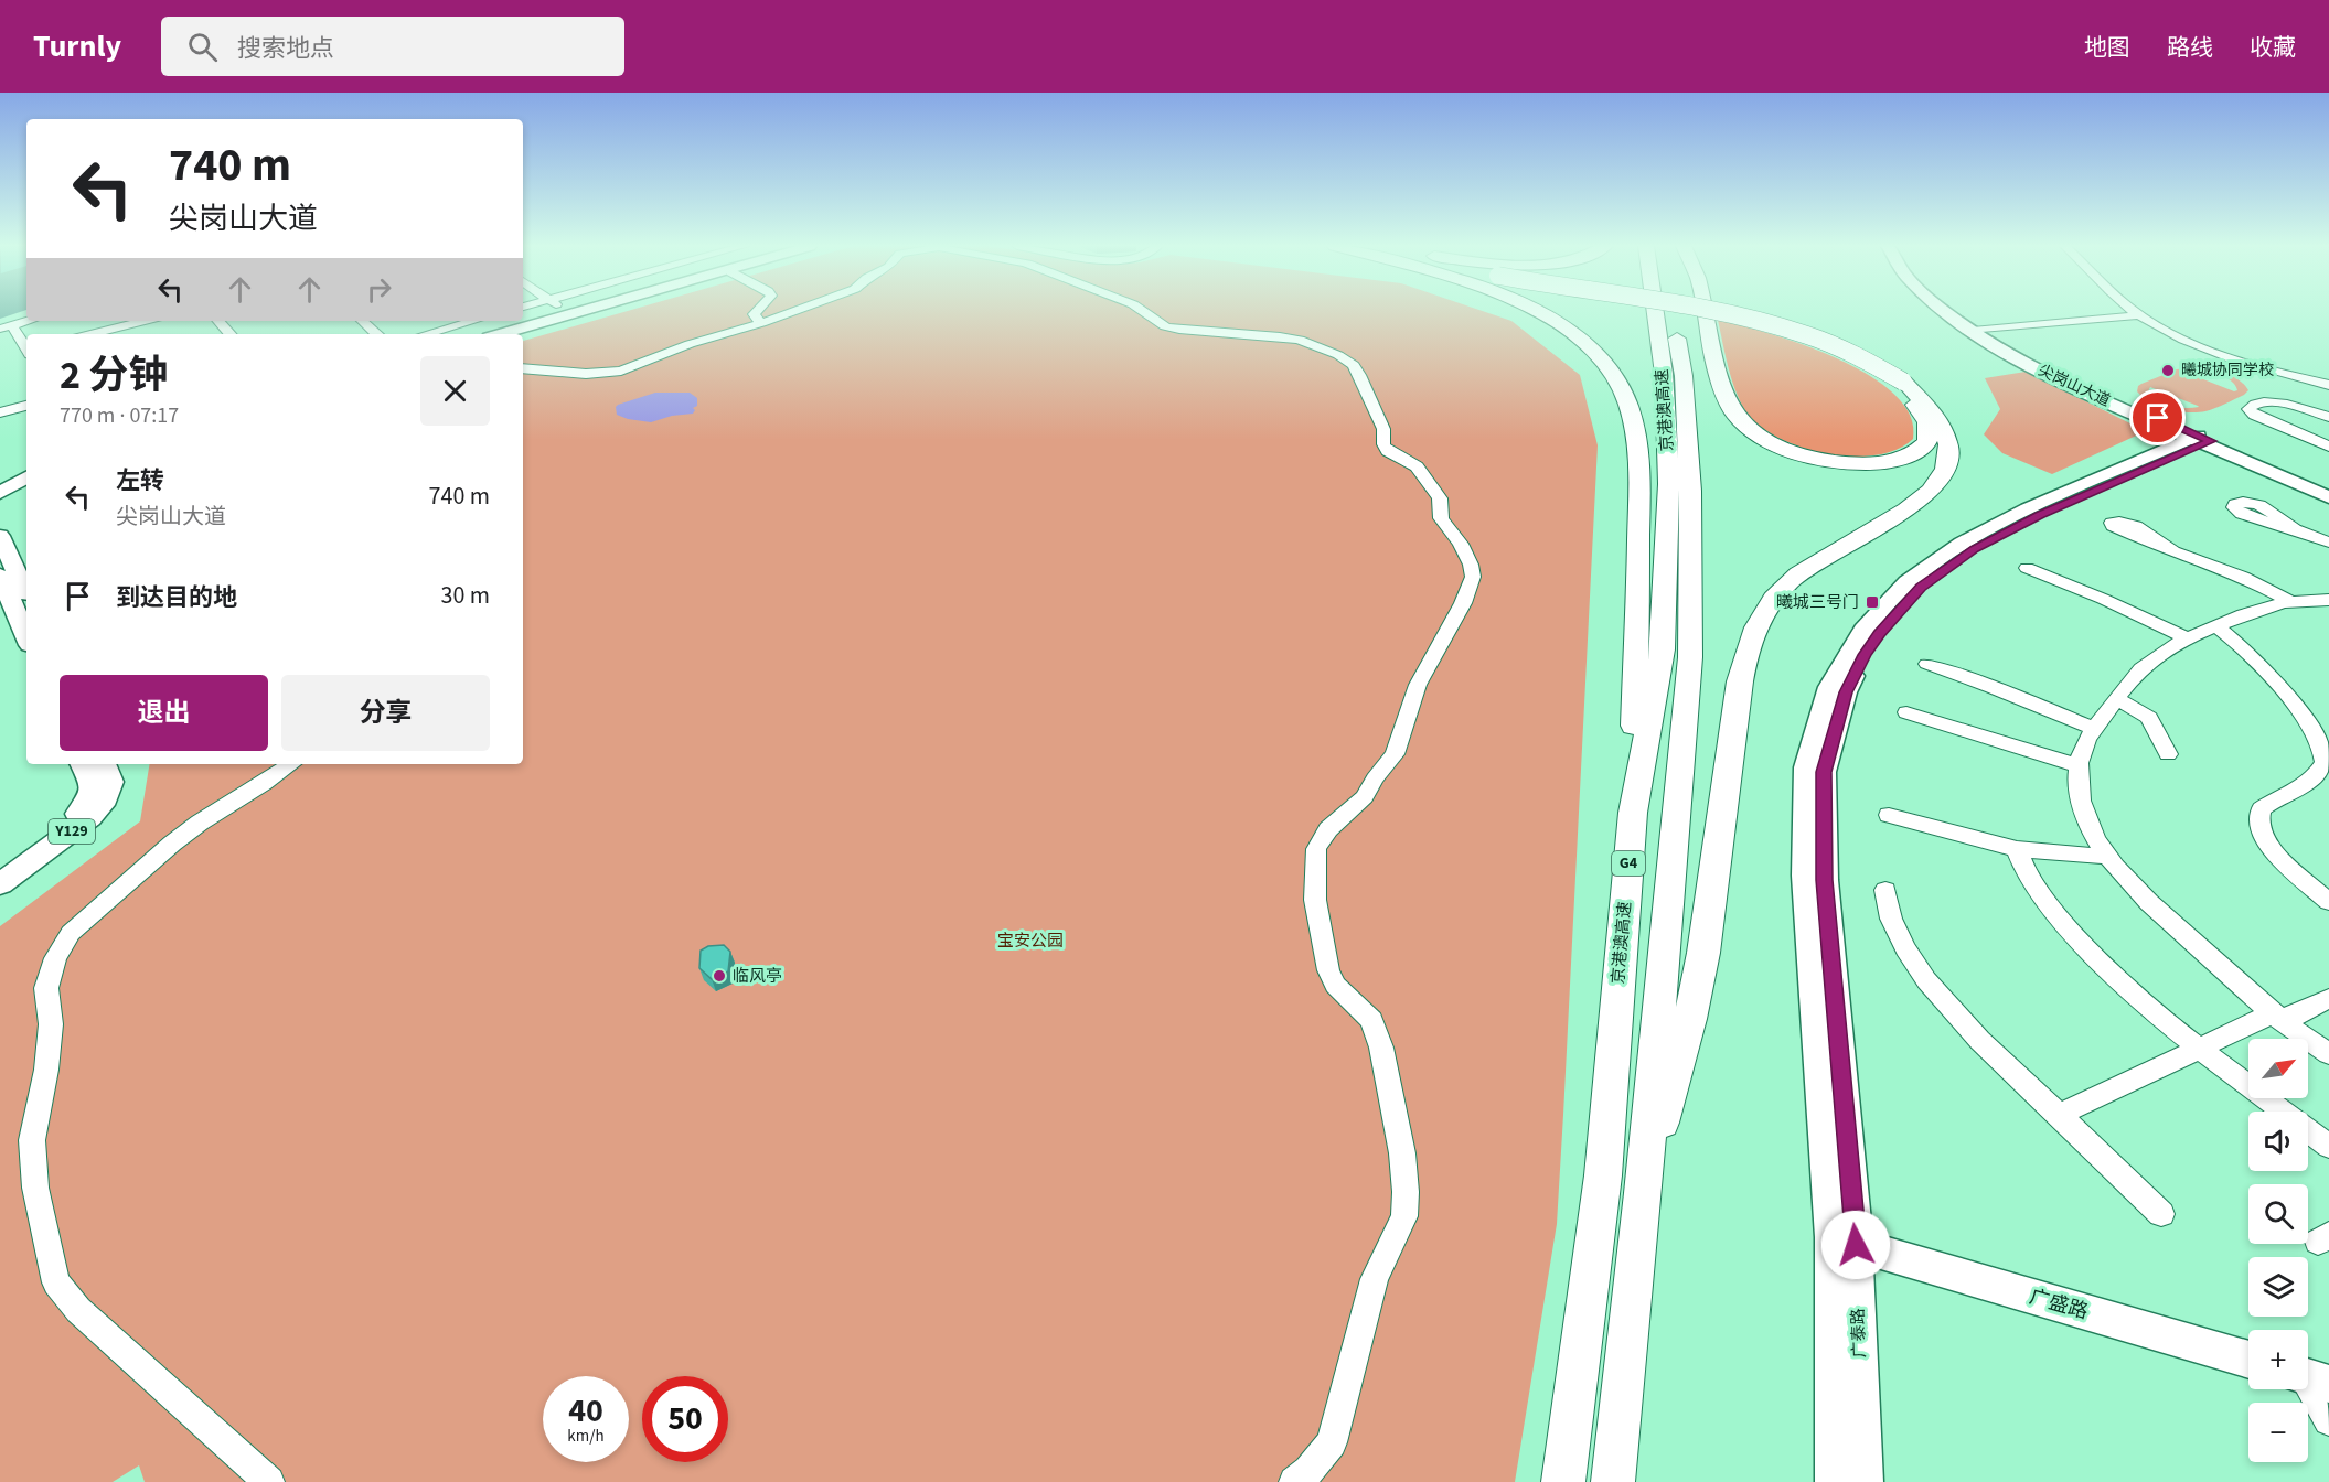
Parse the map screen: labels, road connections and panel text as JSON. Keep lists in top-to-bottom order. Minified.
{"streets":{"highway":["京港澳高速","G4"],"main road":["尖岗山大道","Y129","广盛路","广泰路"]},"crossings":[["尖岗山大道","广泰路"],["广盛路","广泰路"]],"parks":["宝安公园"],"places":{"other":["曦城协同学校","临风亭"],"transit":["曦城三号门"]},"north":"top right","page":{"header":"Turnly","search":"搜索地点","nav":["地图","路线","收藏"],"turn":["740 m","尖岗山大道"],"heading":["2 分钟","770 m · 07:17"],"list":[{"name":"左转","note":"尖岗山大道","value":"740 m"},{"name":"到达目的地","value":"30 m"}],"buttons":["退出","分享"],"map_buttons":["+","−"],"speed":"40 km/h","limit":"50"}}
